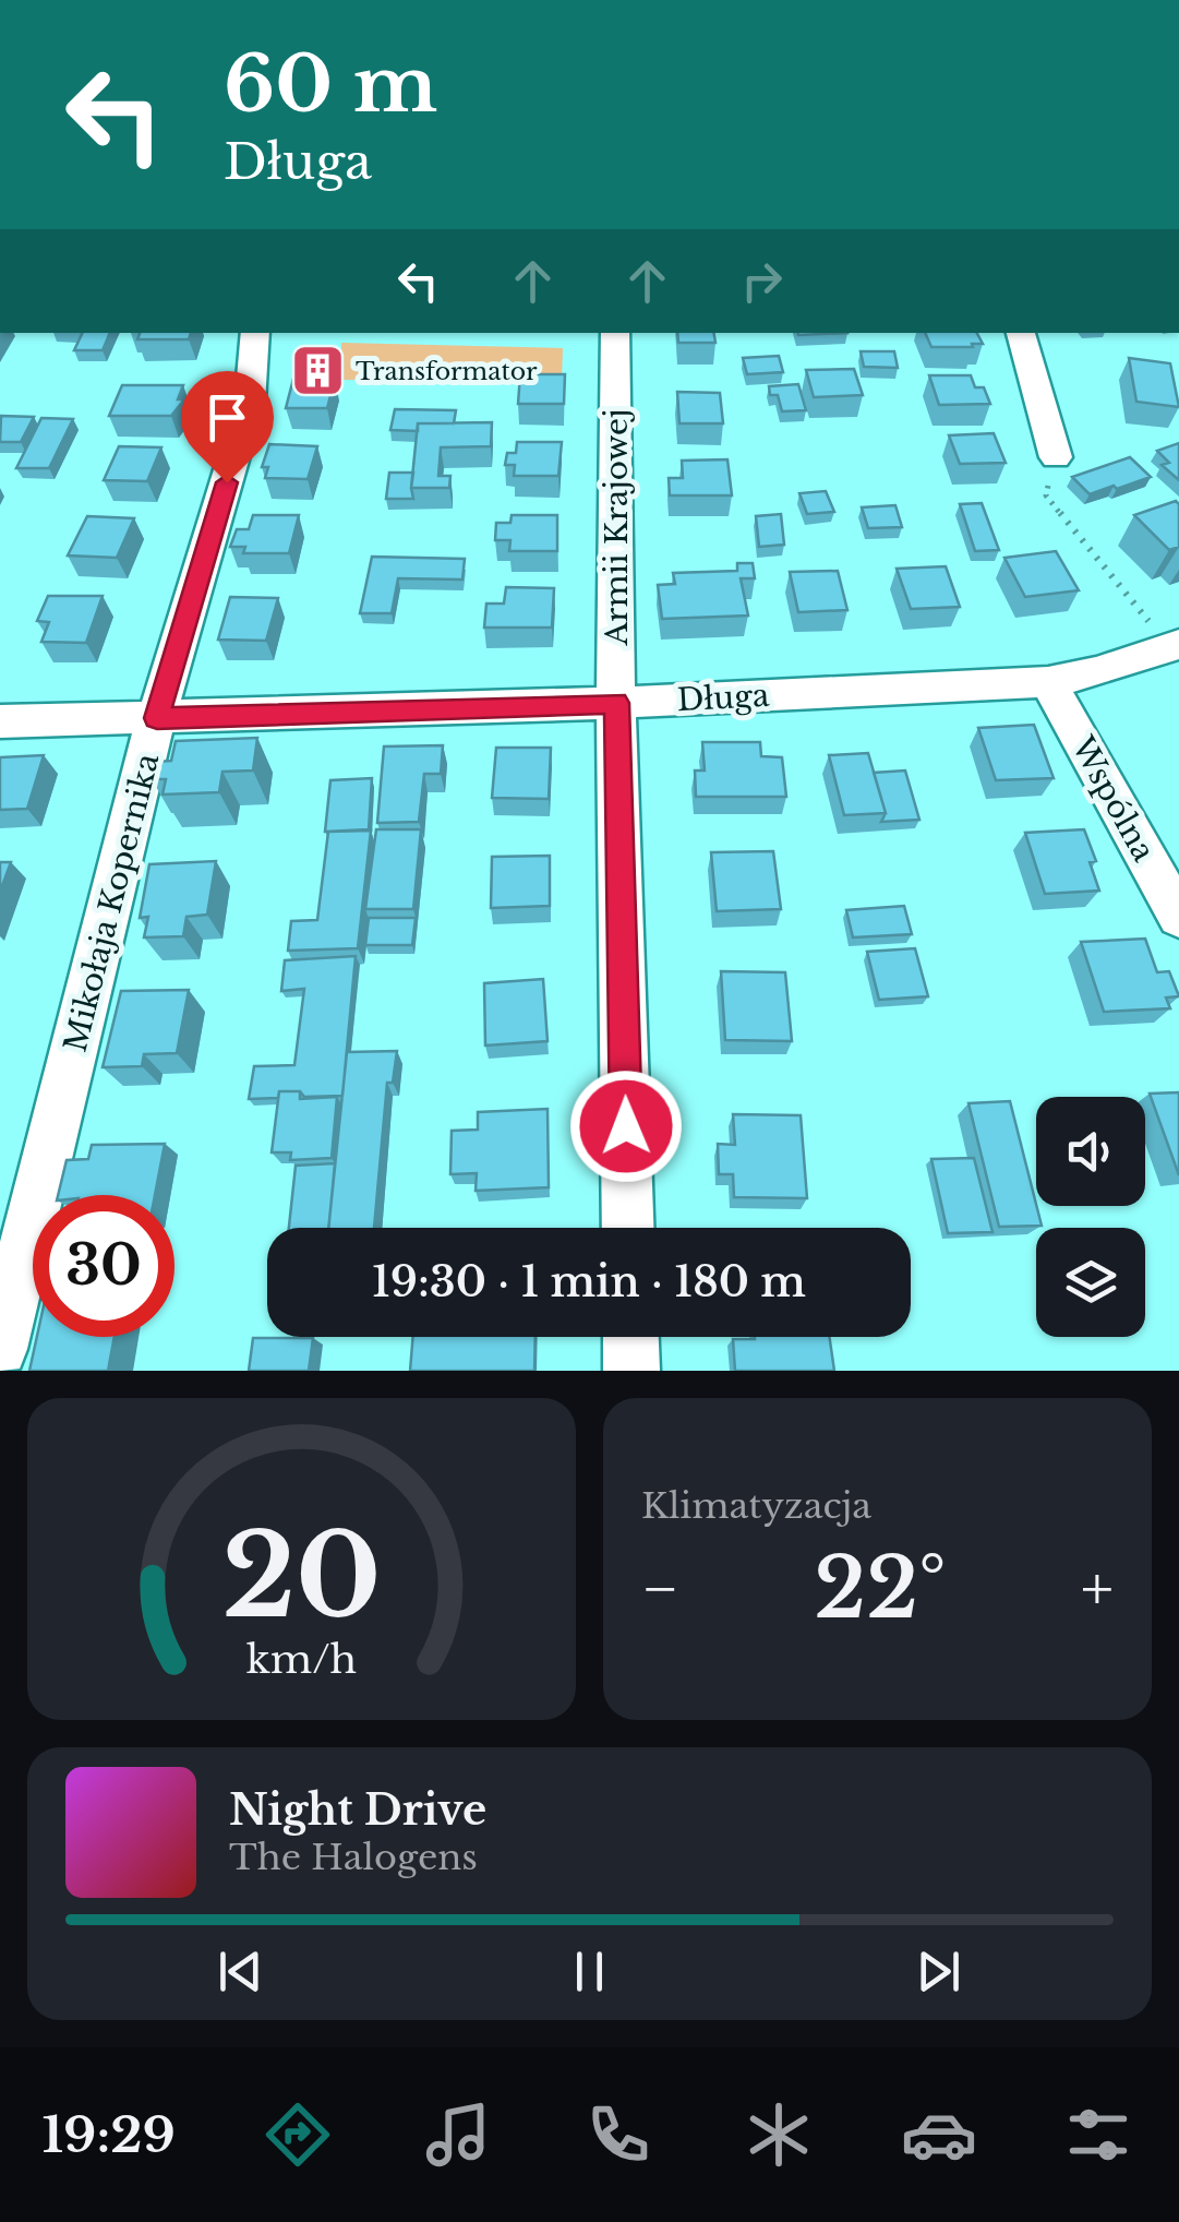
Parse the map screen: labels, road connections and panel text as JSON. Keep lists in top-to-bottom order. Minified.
{"streets":{"street":["Armii Krajowej","Długa","Wspólna","Mikołaja Kopernika"]},"crossings":[["Armii Krajowej","Długa"],["Długa","Wspólna"],["Długa","Mikołaja Kopernika"]],"places":{"building":["Transformator"]},"page":{"turn":["60 m","Długa"],"limit":"30","trip":"19:30 · 1 min · 180 m","tile":"Klimatyzacja","heat":["−","22°","+"],"song":["Night Drive","The Halogens"],"tabs":"19:29","gauge":["20","km/h"]}}
